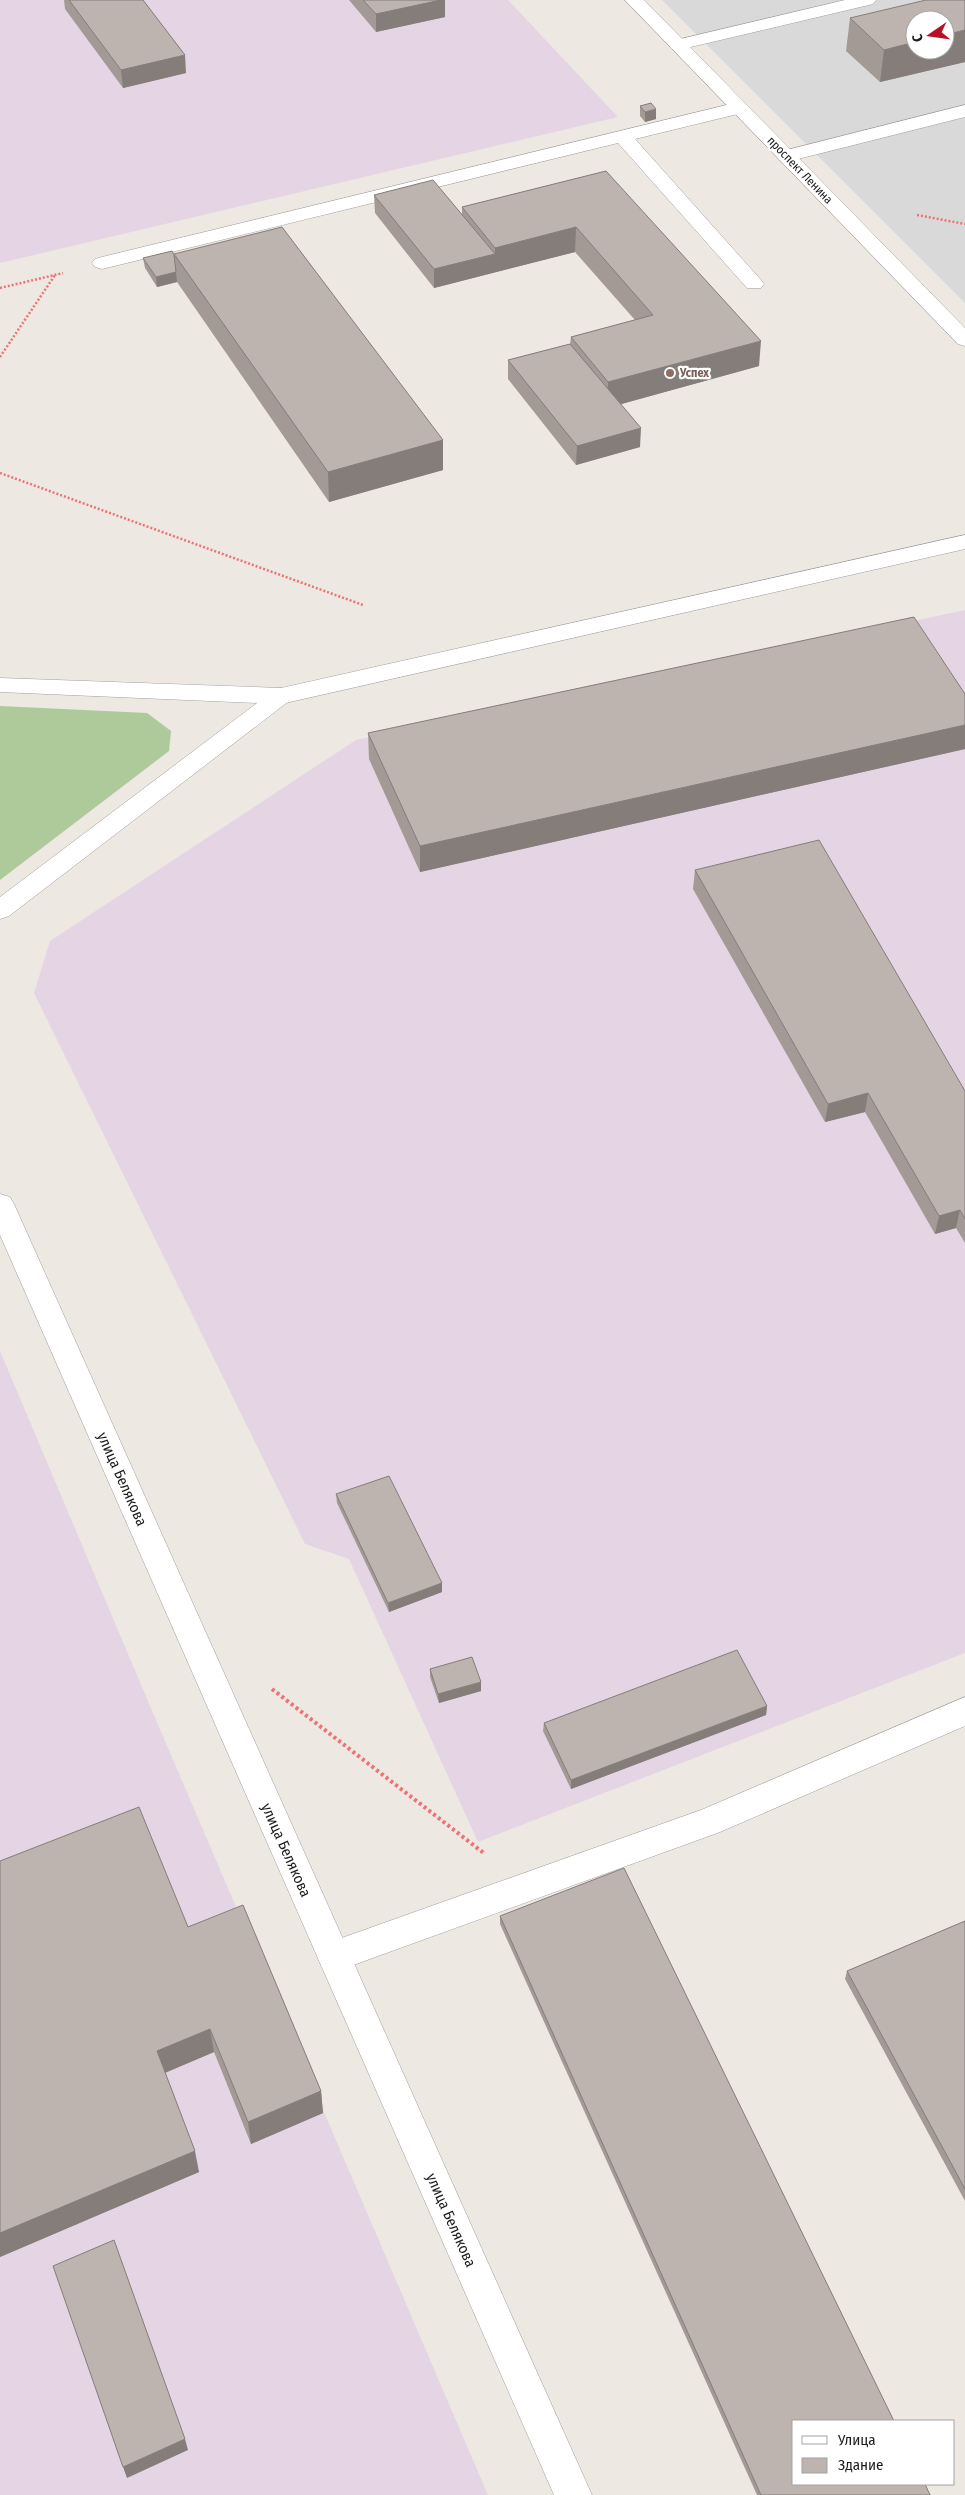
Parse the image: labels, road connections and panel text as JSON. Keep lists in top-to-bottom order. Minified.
{"streets":{"street":["проспект Ленина","улица Белякова"]},"places":["Успех"],"legend":["Улица","Здание"],"north":"left"}
